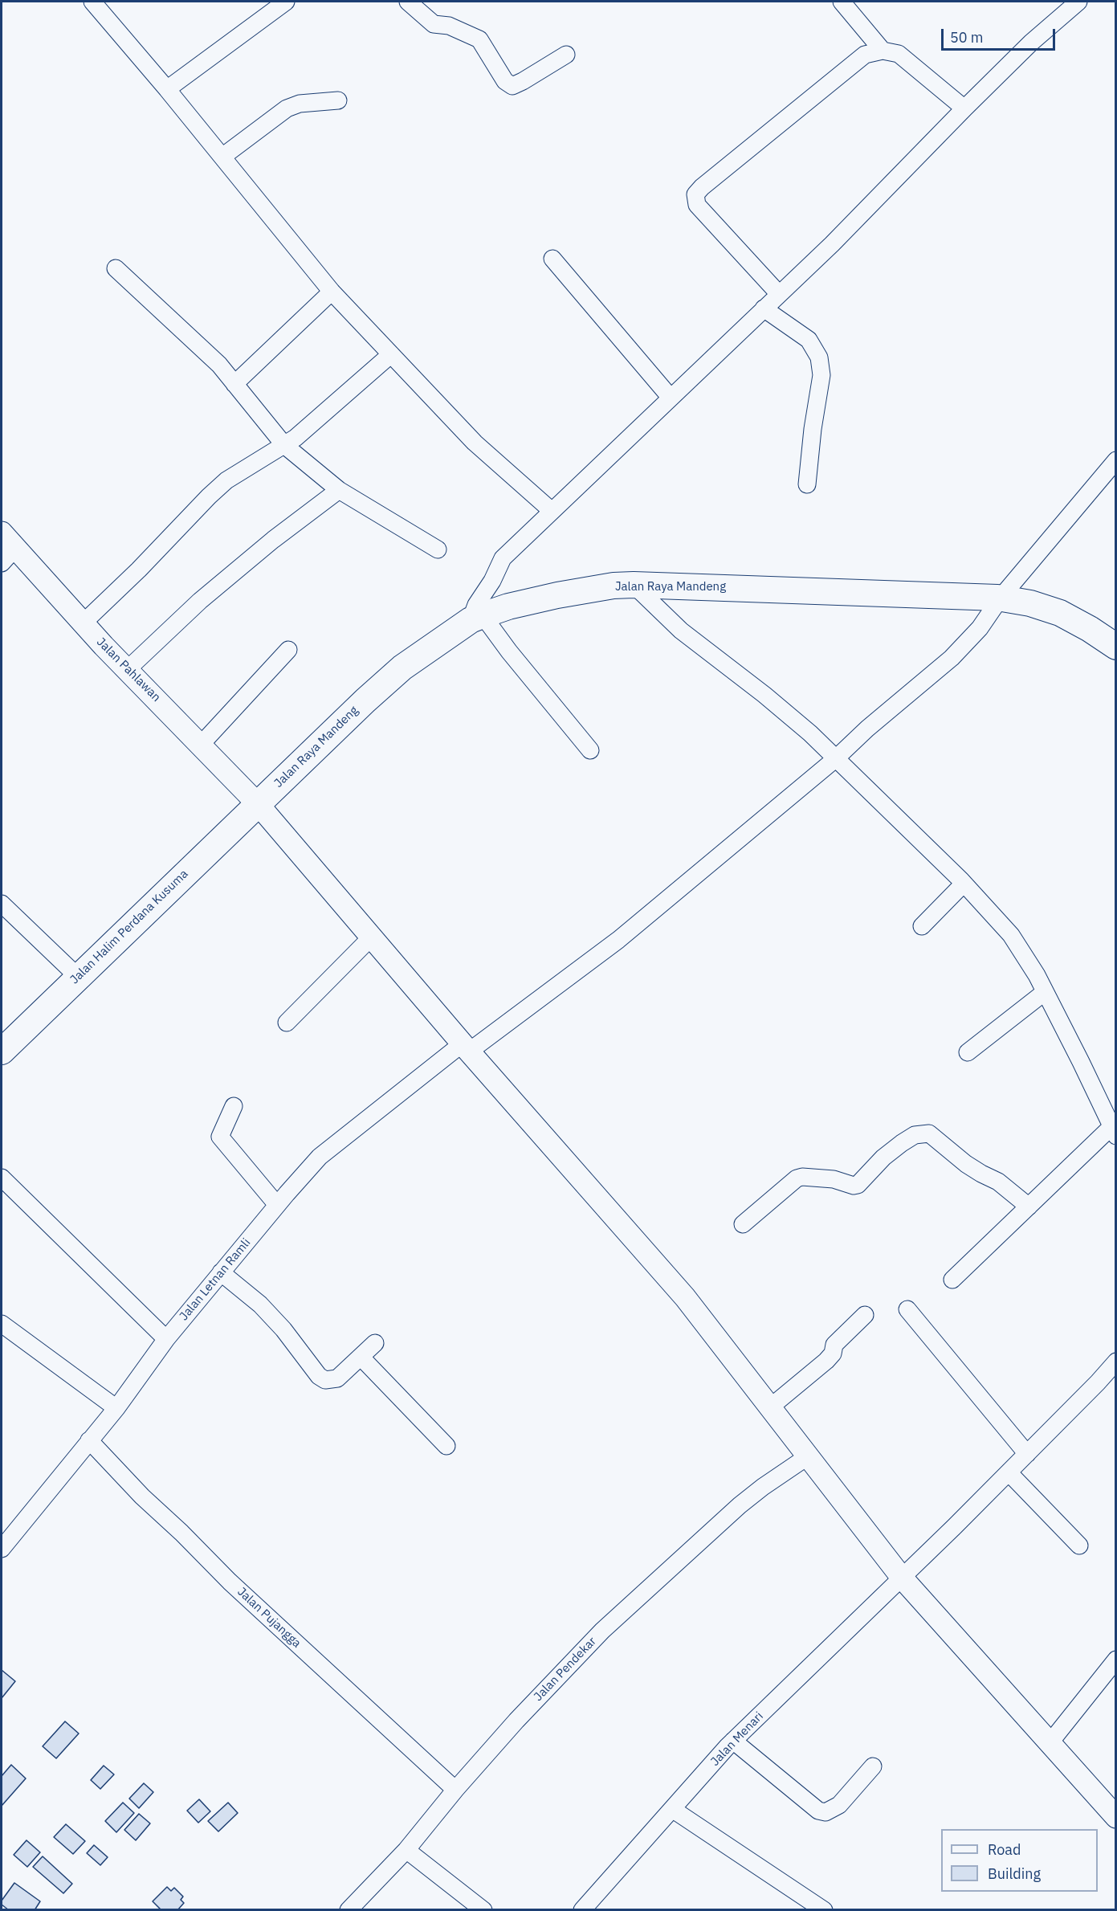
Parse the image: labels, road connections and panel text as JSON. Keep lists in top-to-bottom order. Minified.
{"streets":{"highway":["Jalan Raya Mandeng","Jalan Halim Perdana Kusuma"],"main road":["Jalan Pahlawan"],"street":["Jalan Letnan Ramli","Jalan Pujangga","Jalan Pendekar","Jalan Menari"]},"crossings":[["Jalan Raya Mandeng","Jalan Pahlawan"],["Jalan Raya Mandeng","Jalan Halim Perdana Kusuma"],["Jalan Raya Mandeng","Jalan Letnan Ramli"],["Jalan Pahlawan","Jalan Halim Perdana Kusuma"],["Jalan Pahlawan","Jalan Letnan Ramli"],["Jalan Pahlawan","Jalan Pendekar"],["Jalan Pahlawan","Jalan Menari"],["Jalan Letnan Ramli","Jalan Pujangga"],["Jalan Pujangga","Jalan Pendekar"]],"legend":["Road","Building"],"scale_bar":"50 m"}
